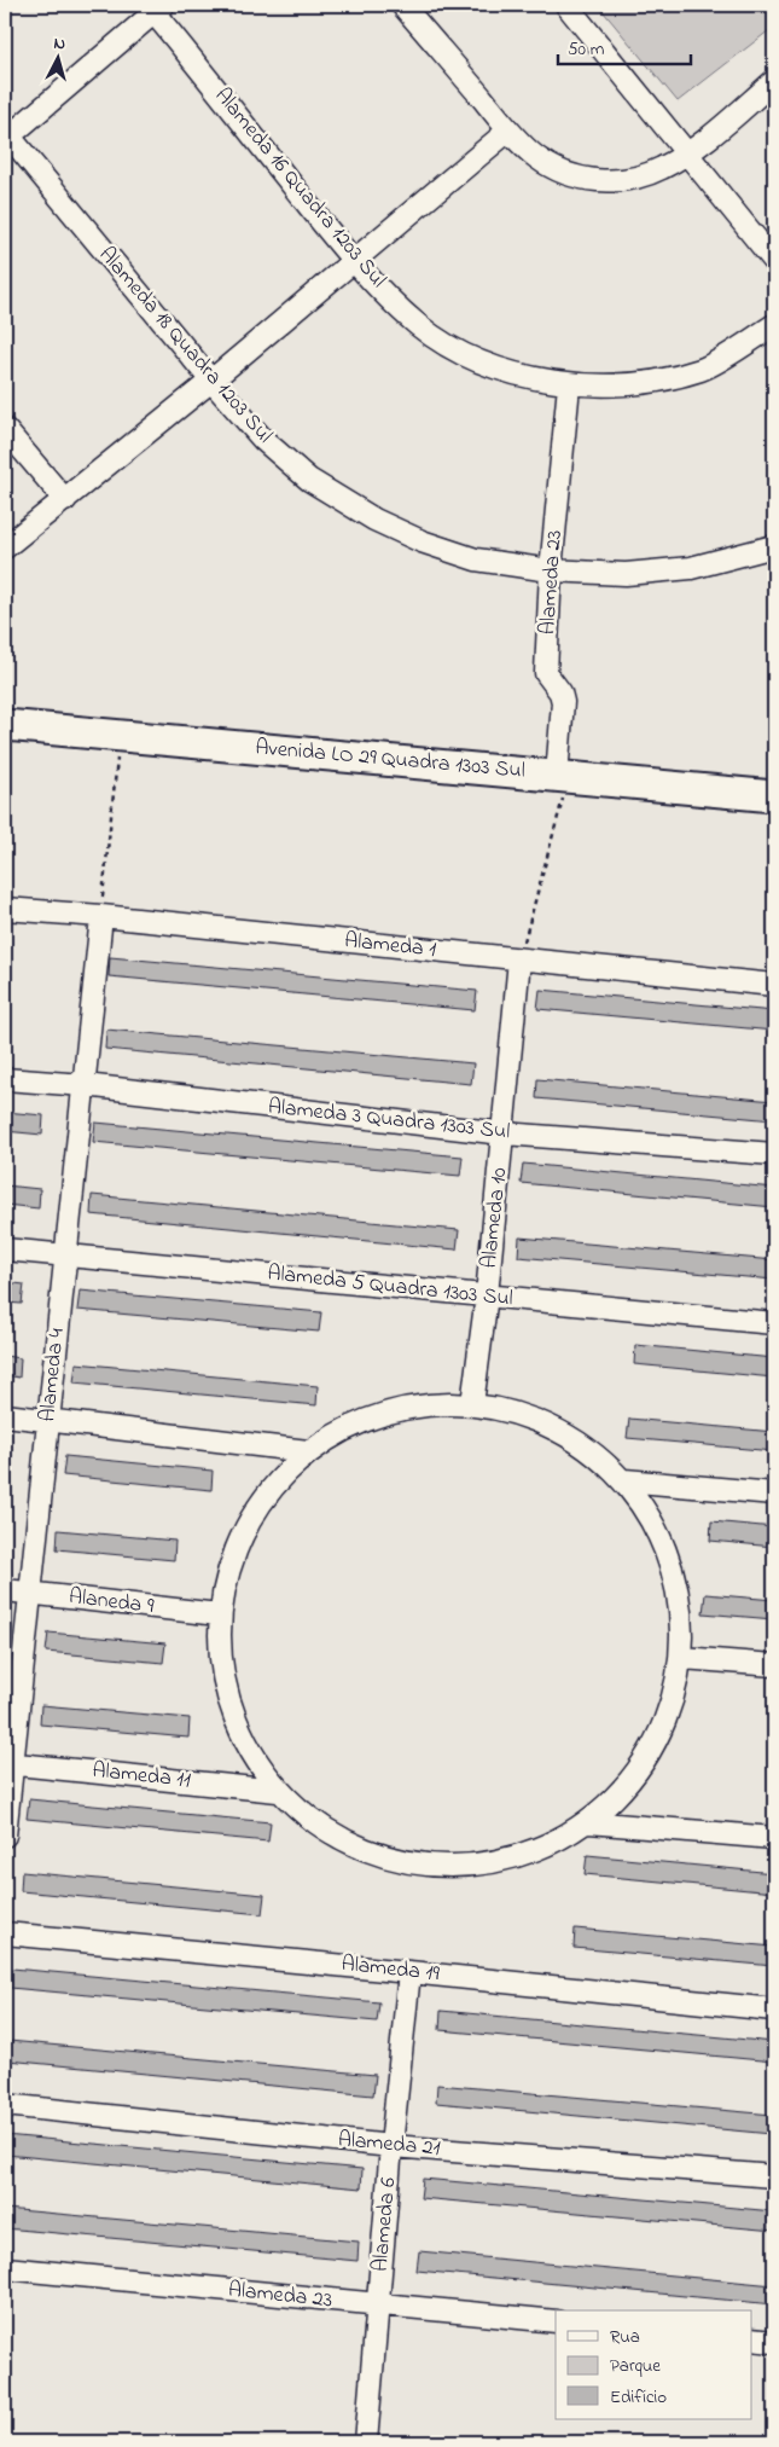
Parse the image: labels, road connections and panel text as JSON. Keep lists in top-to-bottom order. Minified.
{"streets":{"street":["Alameda 16 Quadra 1203 Sul","Alameda 18 Quadra 1203 Sul","Alameda 23","Avenida LO 29 Quadra 1303 Sul","Alameda 1","Alameda 3 Quadra 1303 Sul","Alameda 10","Alameda 5 Quadra 1303 Sul","Alameda 4","Alaneda 9","Alameda 11","Alameda 19","Alameda 21","Alameda 6"]},"crossings":[["Alameda 16 Quadra 1203 Sul","Alameda 23"],["Alameda 18 Quadra 1203 Sul","Alameda 23"],["Alameda 23","Avenida LO 29 Quadra 1303 Sul"],["Alameda 23","Alameda 6"],["Alameda 1","Alameda 10"],["Alameda 1","Alameda 4"],["Alameda 3 Quadra 1303 Sul","Alameda 10"],["Alameda 3 Quadra 1303 Sul","Alameda 4"],["Alameda 10","Alameda 5 Quadra 1303 Sul"],["Alameda 5 Quadra 1303 Sul","Alameda 4"],["Alameda 4","Alaneda 9"],["Alameda 4","Alameda 11"],["Alameda 19","Alameda 6"],["Alameda 21","Alameda 6"]],"legend":["Rua","Parque","Edifício"],"scale_bar":"50 m","north":"top"}
